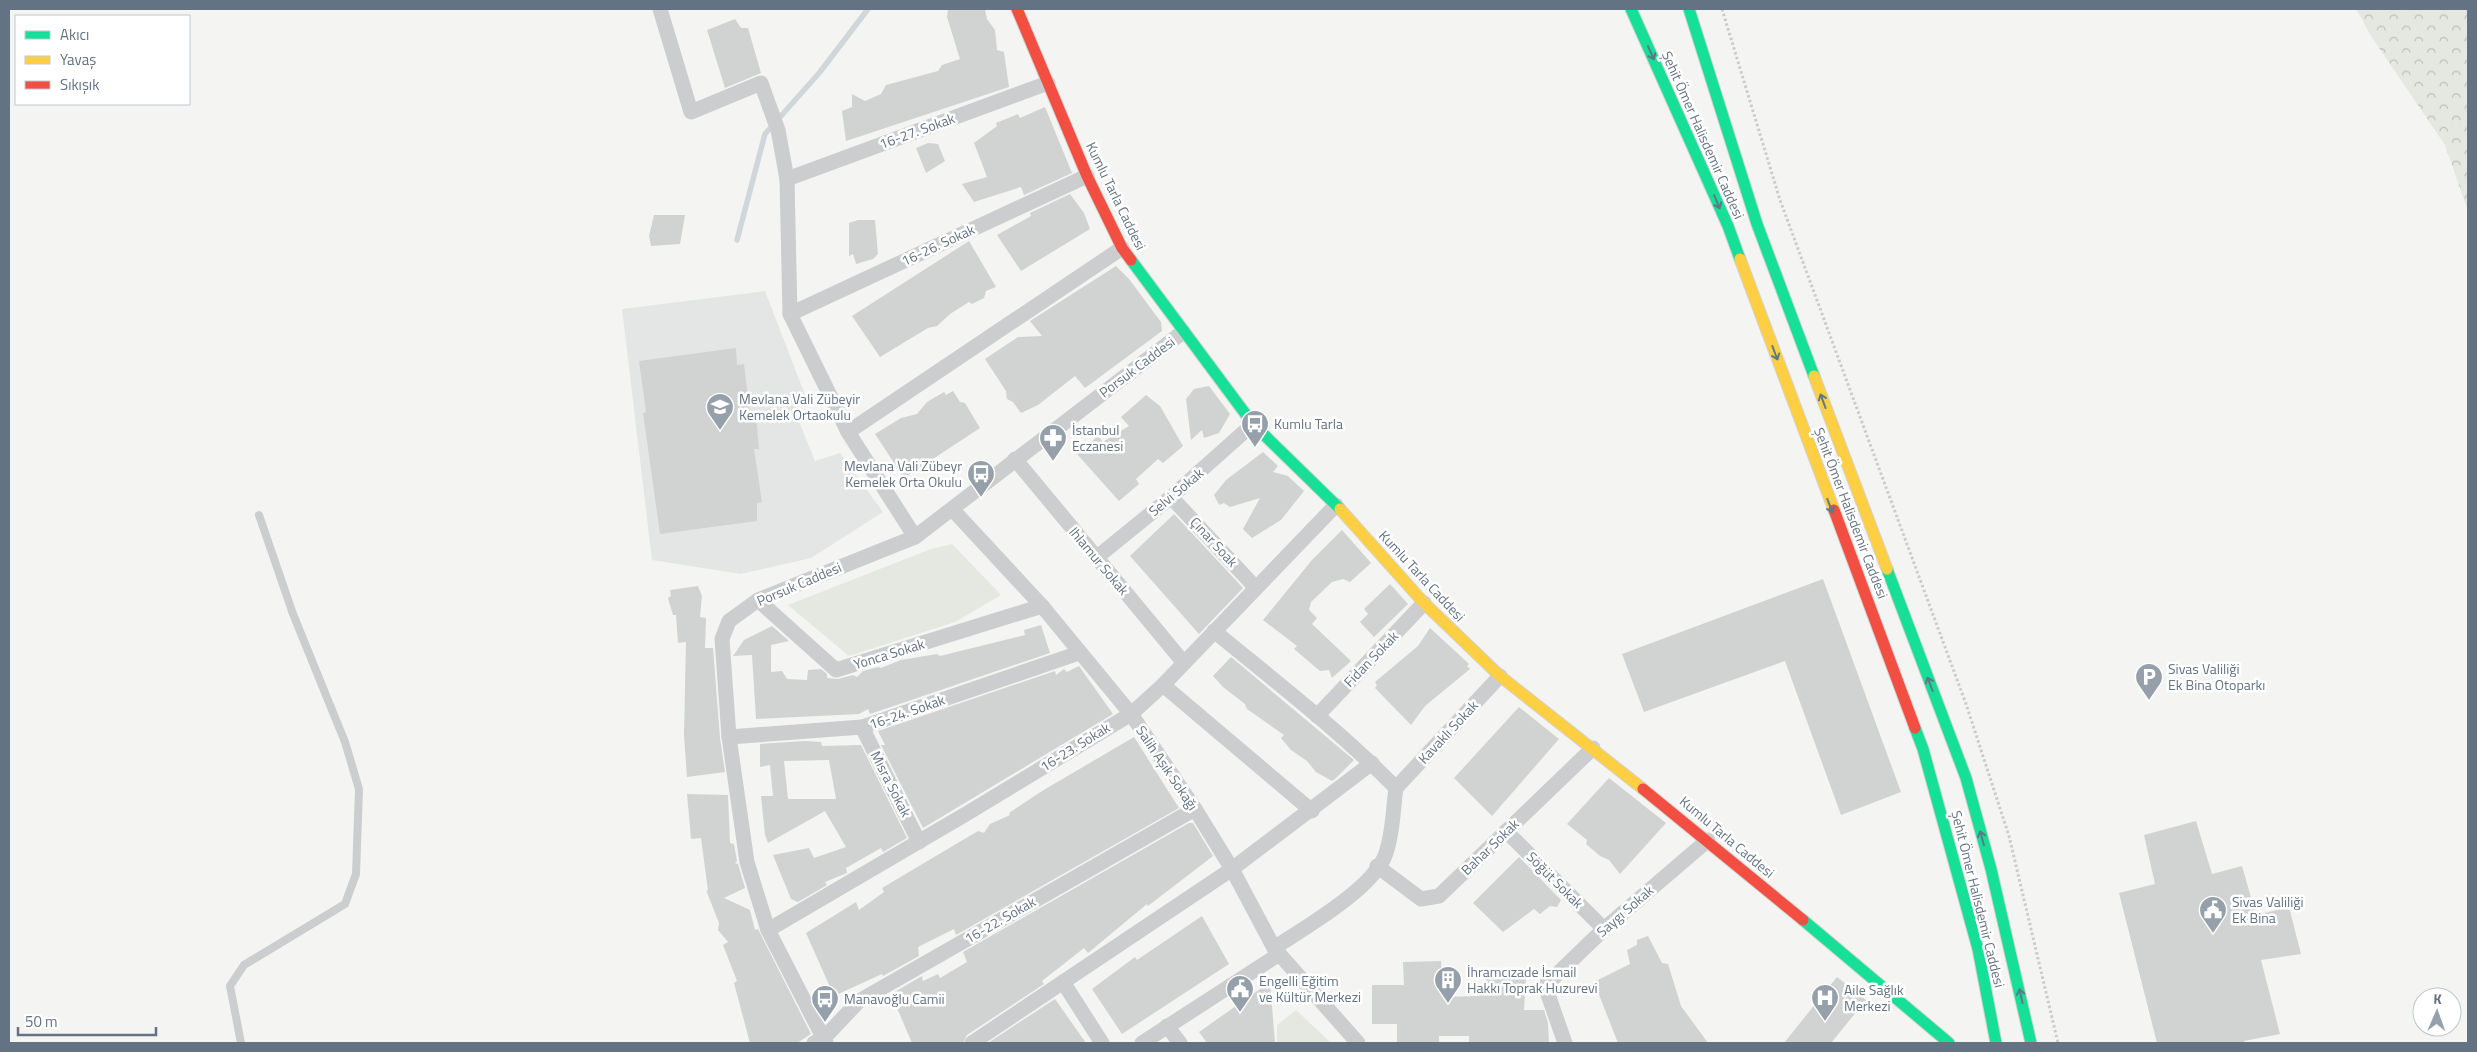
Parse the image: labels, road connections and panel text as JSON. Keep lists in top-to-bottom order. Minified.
{"streets":{"main road":["Şehit Ömer Halisdemir Caddesi","Kumlu Tarla Caddesi"],"street":["16-27. Sokak","16-26. Sokak","Porsuk Caddesi","Selvi Sokak","Çınar Soak","Ihlamur Sokak","Yonca Sokak","Fidan Sokak","16-24. Sokak","Kavaklı Sokak","16-23. Sokak","Salih Aşık Sokağı","Mısra Sokak","Bahar Sokak","Söğüt Sokak","Saygı Sokak","16-22. Sokak"]},"crossings":[["16-27. Sokak","Kumlu Tarla Caddesi"],["Kumlu Tarla Caddesi","16-26. Sokak"],["Kumlu Tarla Caddesi","Porsuk Caddesi"],["Kumlu Tarla Caddesi","Selvi Sokak"],["Kumlu Tarla Caddesi","Fidan Sokak"],["Kumlu Tarla Caddesi","Kavaklı Sokak"],["Kumlu Tarla Caddesi","16-23. Sokak"],["Kumlu Tarla Caddesi","Bahar Sokak"],["Kumlu Tarla Caddesi","Saygı Sokak"],["Porsuk Caddesi","Ihlamur Sokak"],["Porsuk Caddesi","Yonca Sokak"],["Porsuk Caddesi","16-24. Sokak"],["Porsuk Caddesi","16-23. Sokak"],["Porsuk Caddesi","Salih Aşık Sokağı"],["Porsuk Caddesi","16-22. Sokak"],["Selvi Sokak","Çınar Soak"],["Selvi Sokak","Ihlamur Sokak"],["Çınar Soak","16-23. Sokak"],["Ihlamur Sokak","16-23. Sokak"],["Yonca Sokak","Salih Aşık Sokağı"],["16-24. Sokak","Salih Aşık Sokağı"],["16-24. Sokak","Mısra Sokak"],["16-23. Sokak","Salih Aşık Sokağı"],["16-23. Sokak","Mısra Sokak"],["Salih Aşık Sokağı","16-22. Sokak"],["Bahar Sokak","Söğüt Sokak"],["Söğüt Sokak","Saygı Sokak"]],"places":{"school or university":["Mevlana Vali Zübeyir Kemelek Ortaokulu"],"bus stop":["Kumlu Tarla","Mevlana Vali Zübeyr Kemelek Orta Okulu","Manavoğlu Camii"],"pharmacy":["İstanbul Eczanesi"],"parking":["Sivas Valiliği Ek Bina Otoparkı"],"public building":["Sivas Valiliği Ek Bina","Engelli Eğitim ve Kültür Merkezi"],"building":["İhramcızade İsmail Hakkı Toprak Huzurevi"],"hospital":["Aile Sağlık Merkezi"]},"legend":["Akıcı","Yavaş","Sıkışık"],"scale_bar":"50 m","north":"top"}
